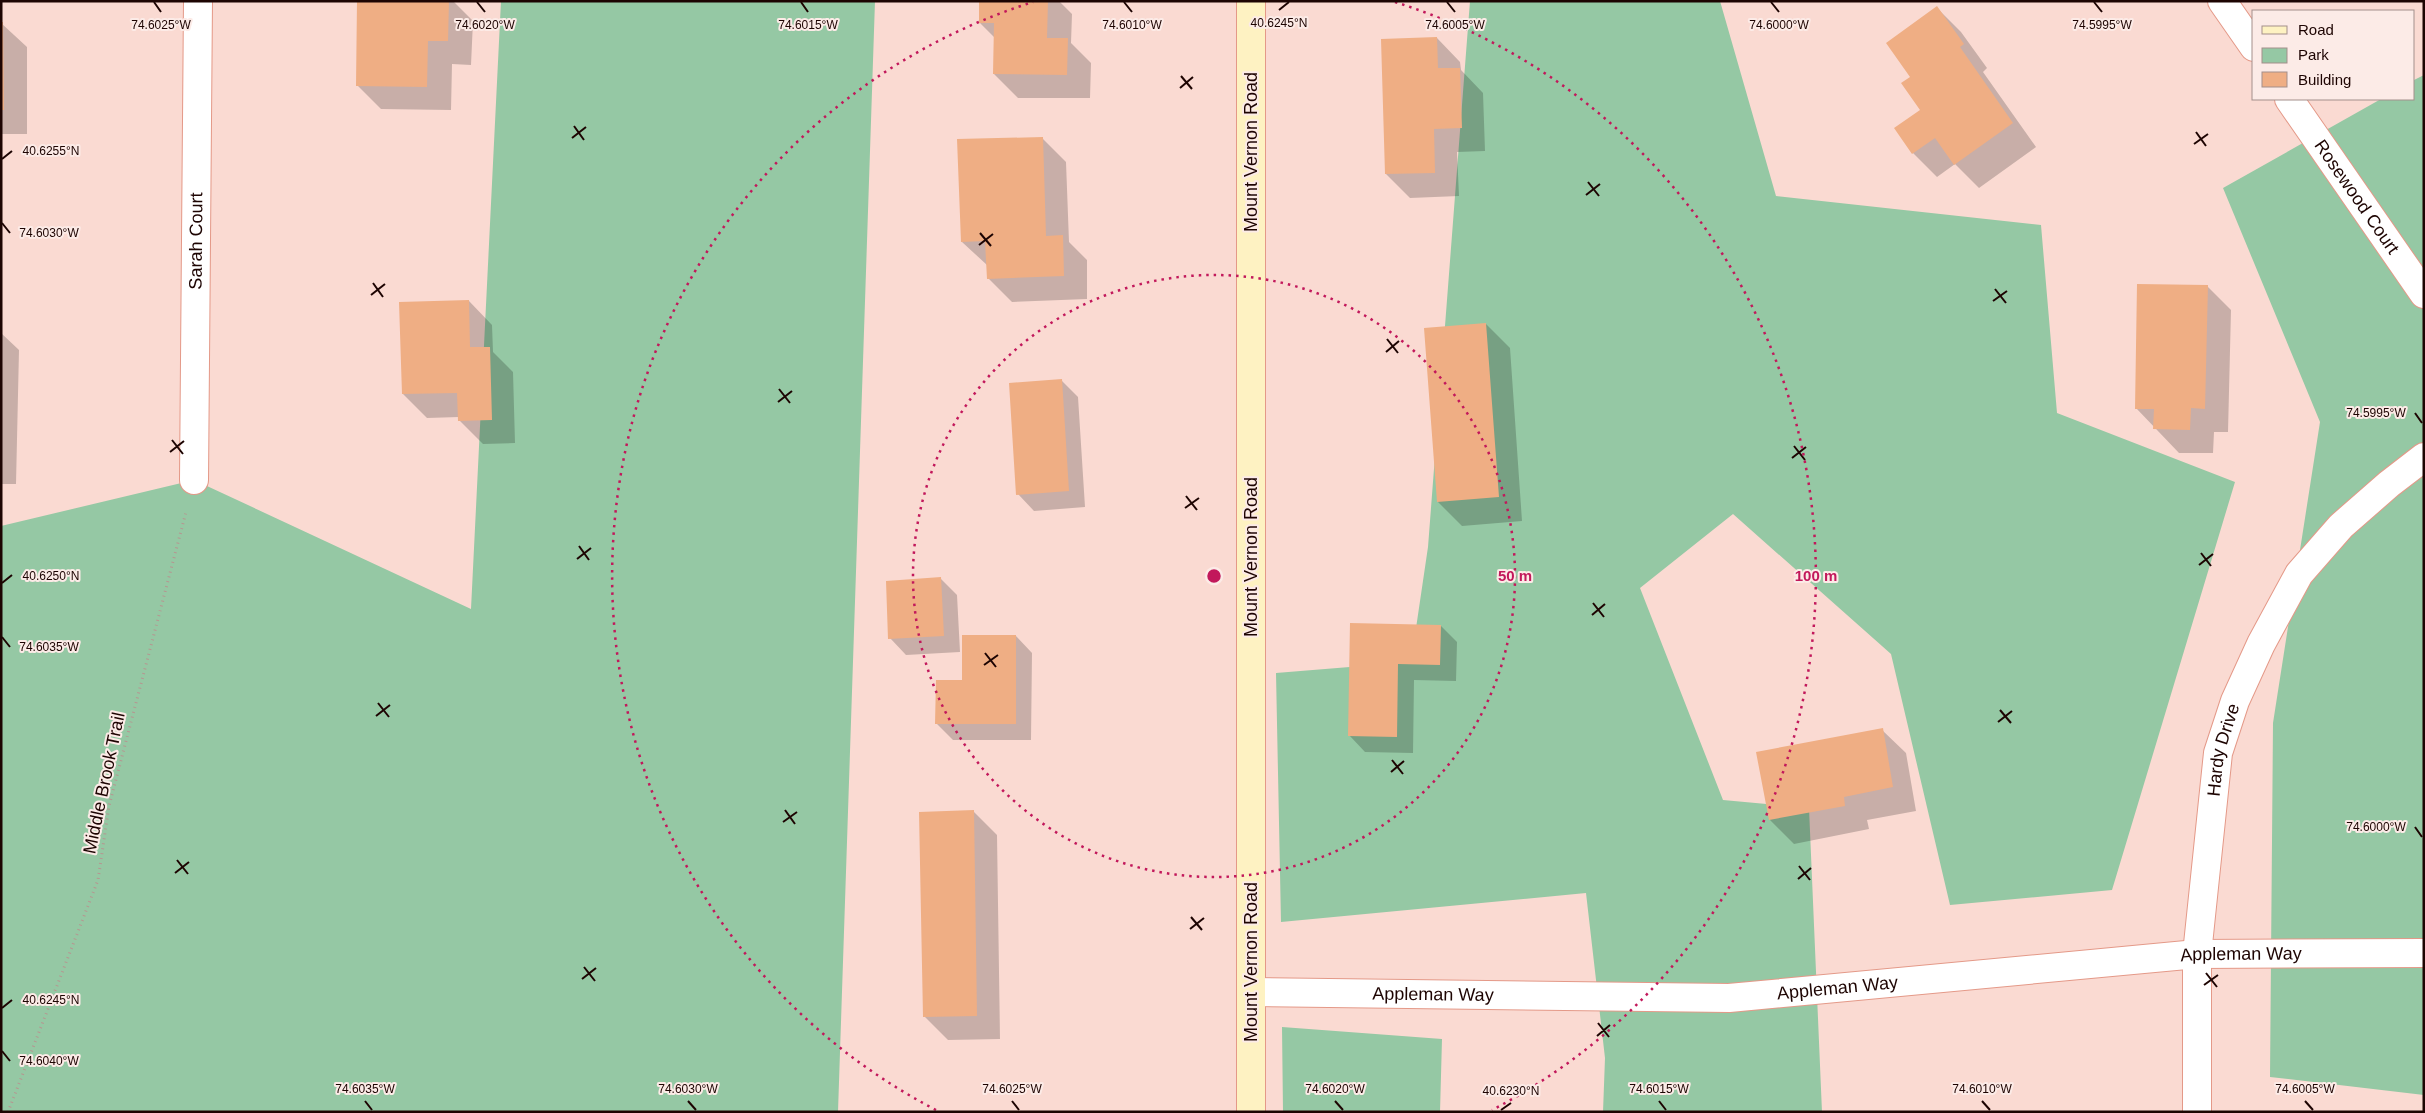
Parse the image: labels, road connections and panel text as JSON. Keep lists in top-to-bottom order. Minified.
{"streets":{"street":["Mount Vernon Road","Rosewood Court","Sarah Court","Hardy Drive","Appleman Way"],"path":["Middle Brook Trail"]},"crossings":[["Mount Vernon Road","Appleman Way"],["Sarah Court","Middle Brook Trail"],["Hardy Drive","Appleman Way"]],"legend":["Road","Park","Building"],"coordinates":["40.6245°N","74.6025°W","74.6020°W","74.6015°W","74.6010°W","74.6005°W","74.6000°W","74.5995°W","40.6255°N","74.6030°W","40.6250°N","74.6035°W","74.6040°W","40.6230°N"],"rings":["50 m","100 m"]}
